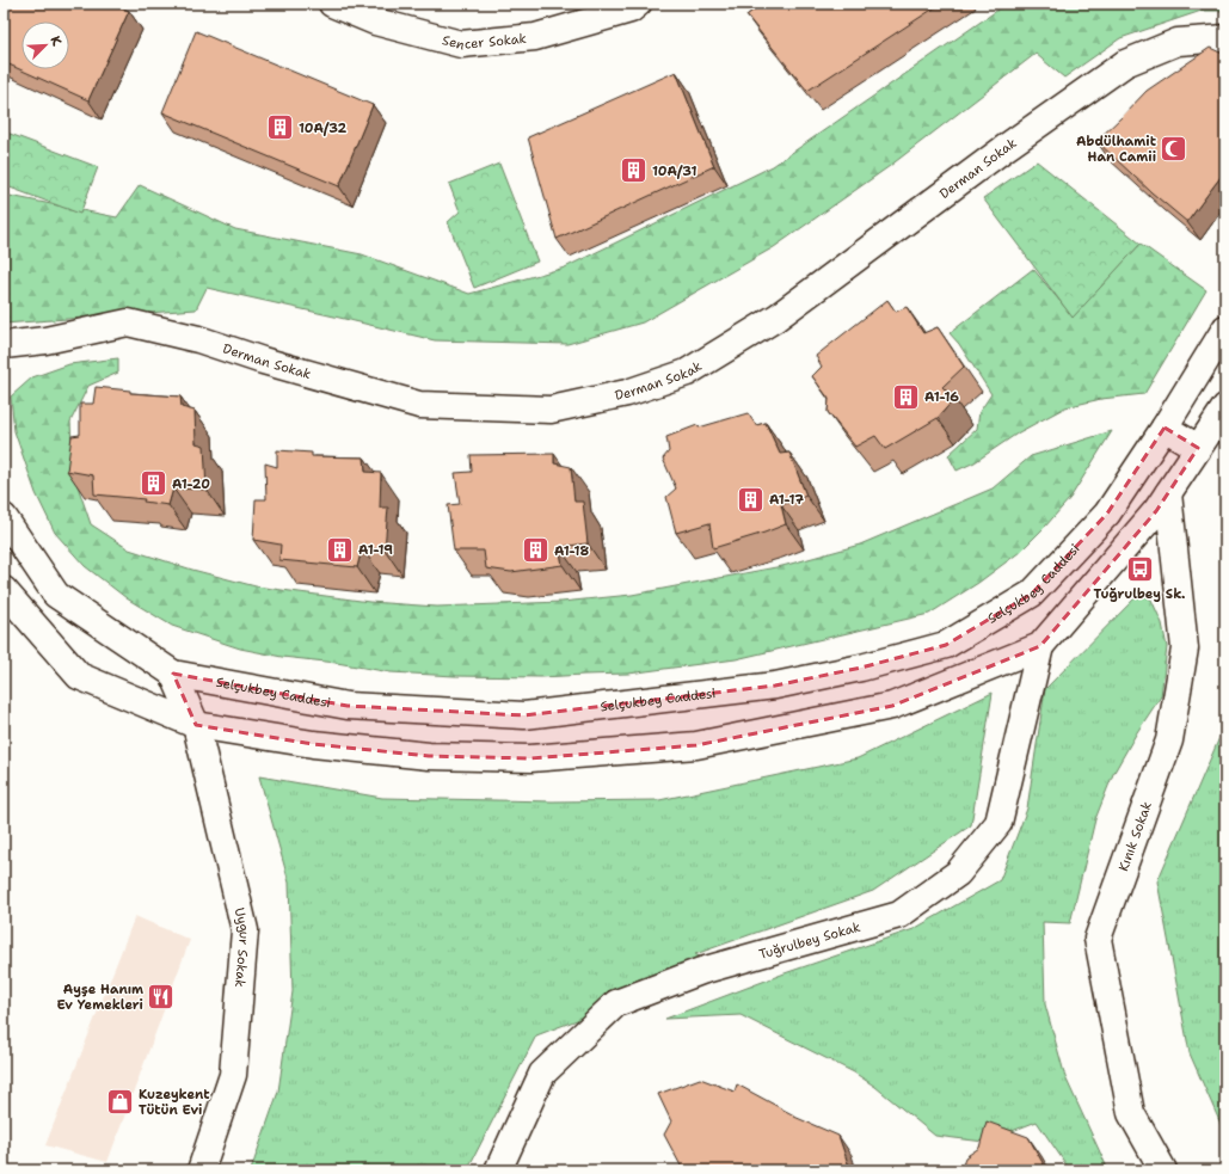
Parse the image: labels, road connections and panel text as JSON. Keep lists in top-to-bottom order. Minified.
{"streets":{"street":["Sencer Sokak","Derman Sokak","Selçukbey Caddesi","Kınık Sokak","Tuğrulbey Sokak","Uygur Sokak"]},"crossings":[["Selçukbey Caddesi","Uygur Sokak"]],"places":{"building":["10A/32","10A/31","A1-16","A1-20","A1-17","A1-19","A1-18"],"mosque":["Abdülhamit Han Camii"],"bus stop":["Tuğrulbey Sk."],"restaurant":["Ayşe Hanım Ev Yemekleri"],"shop":["Kuzeykent Tütün Evi"]},"north":"top right"}
